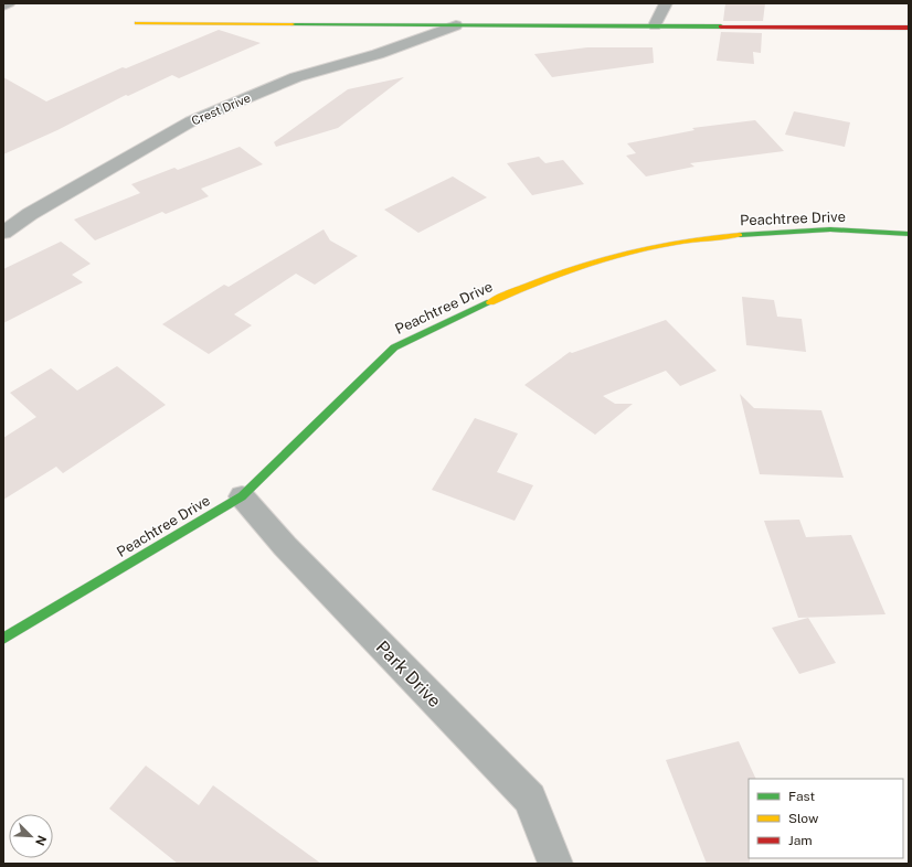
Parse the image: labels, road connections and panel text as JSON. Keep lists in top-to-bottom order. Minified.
{"streets":{"street":["Crest Drive","Peachtree Drive","Park Drive"]},"crossings":[["Peachtree Drive","Park Drive"]],"legend":["Fast","Slow","Jam"],"north":"bottom right"}
